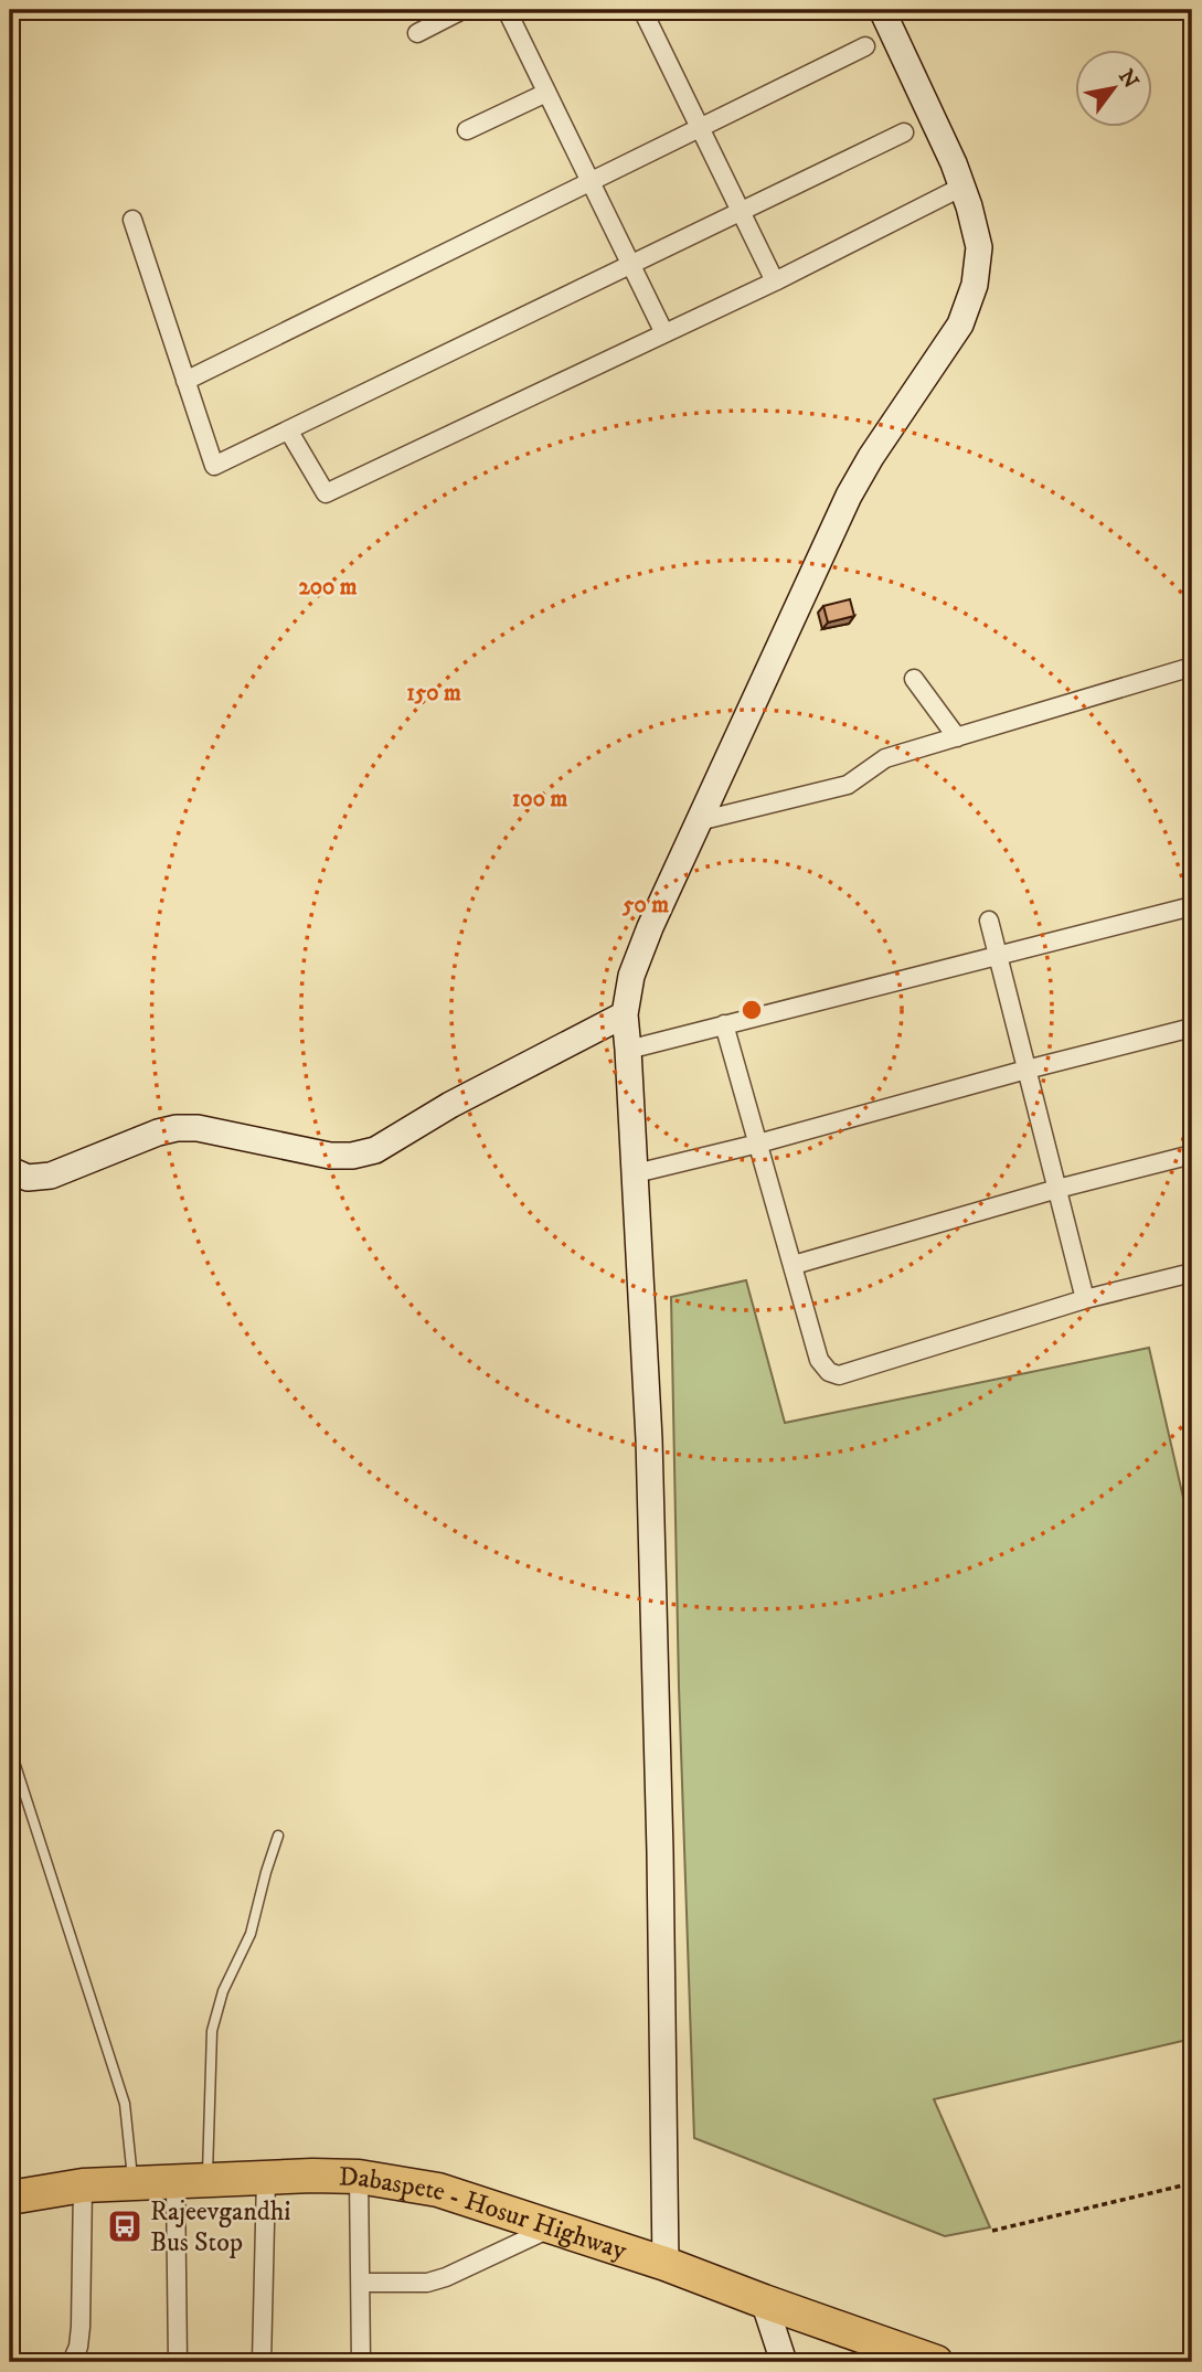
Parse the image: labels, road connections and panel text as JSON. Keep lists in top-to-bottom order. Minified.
{"streets":{"highway":["Dabaspete - Hosur Highway"]},"places":{"bus stop":["Rajeevgandhi Bus Stop"]},"north":"top right","rings":["200 m","150 m","100 m","50 m"]}
